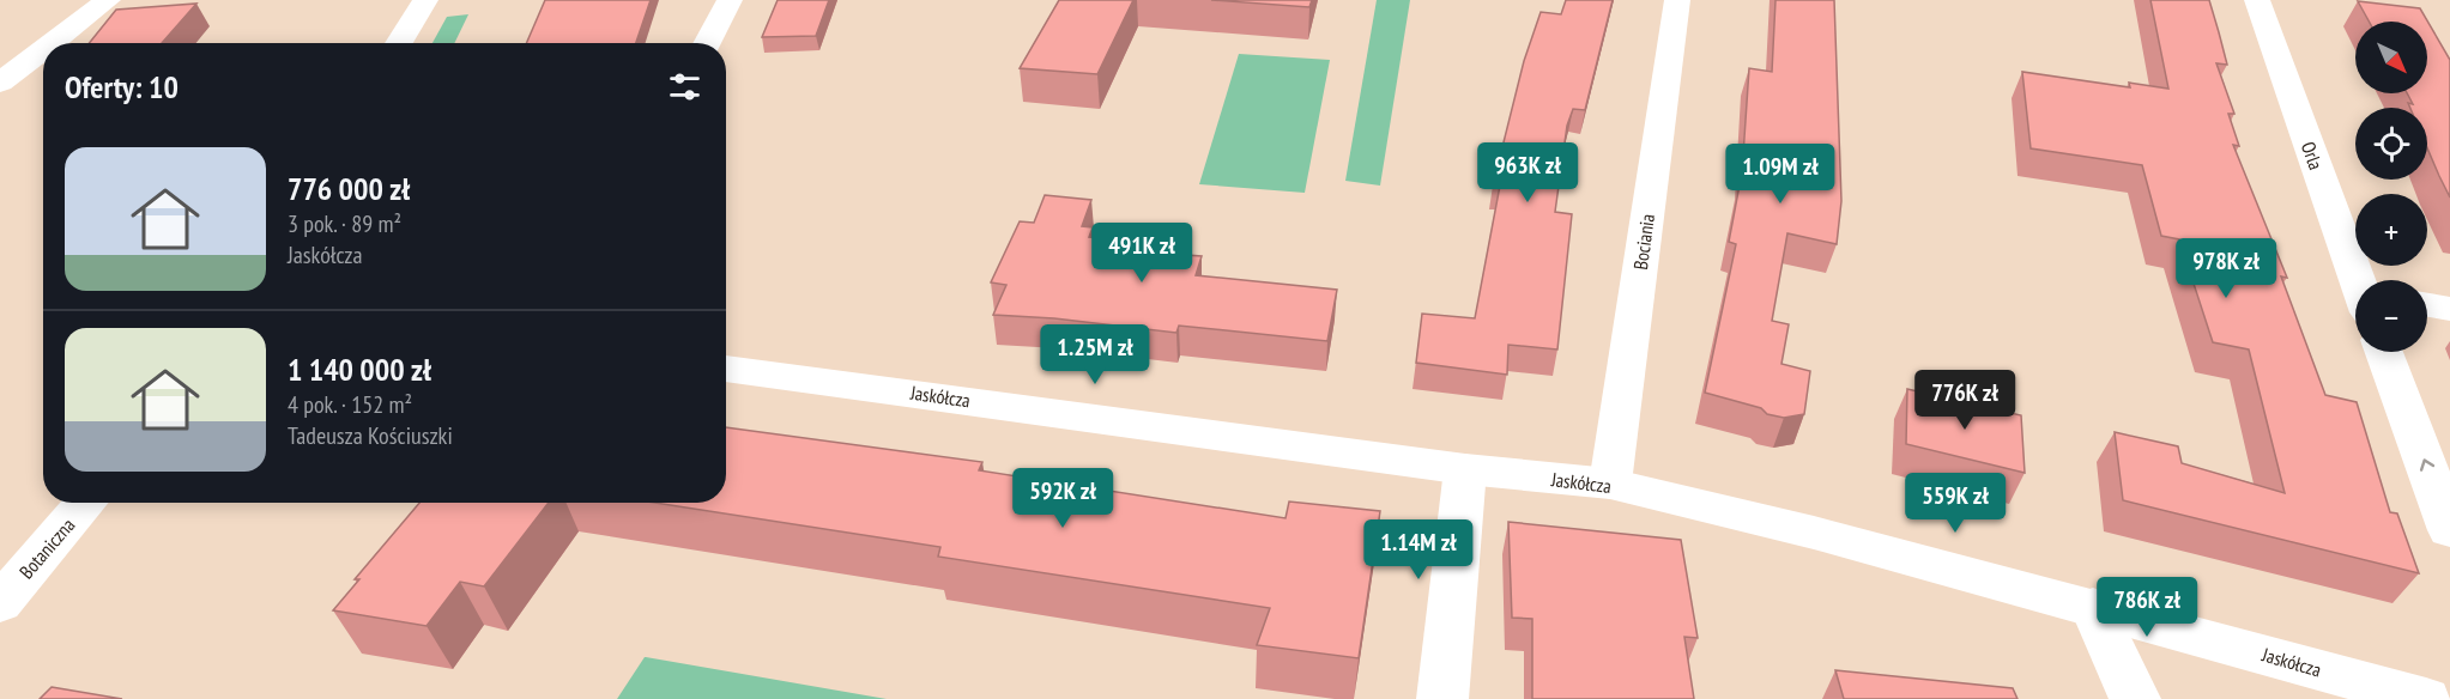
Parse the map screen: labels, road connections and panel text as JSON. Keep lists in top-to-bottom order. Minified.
{"streets":{"street":["Orla","Bociania","Jaskółcza","Botaniczna"]},"crossings":[["Bociania","Jaskółcza"]],"north":"bottom right","page":{"map_buttons":["+","−"],"heading":"Oferty: 10","list":[{"name":"776 000 zł","note":"3 pok. · 89 m² · Jaskółcza"},{"name":"1 140 000 zł","note":"4 pok. · 152 m² · Tadeusza Kościuszki"}],"price":["963K zł","1.09M zł","491K zł","978K zł","1.25M zł","776K zł","592K zł","559K zł","1.14M zł","786K zł"]}}
